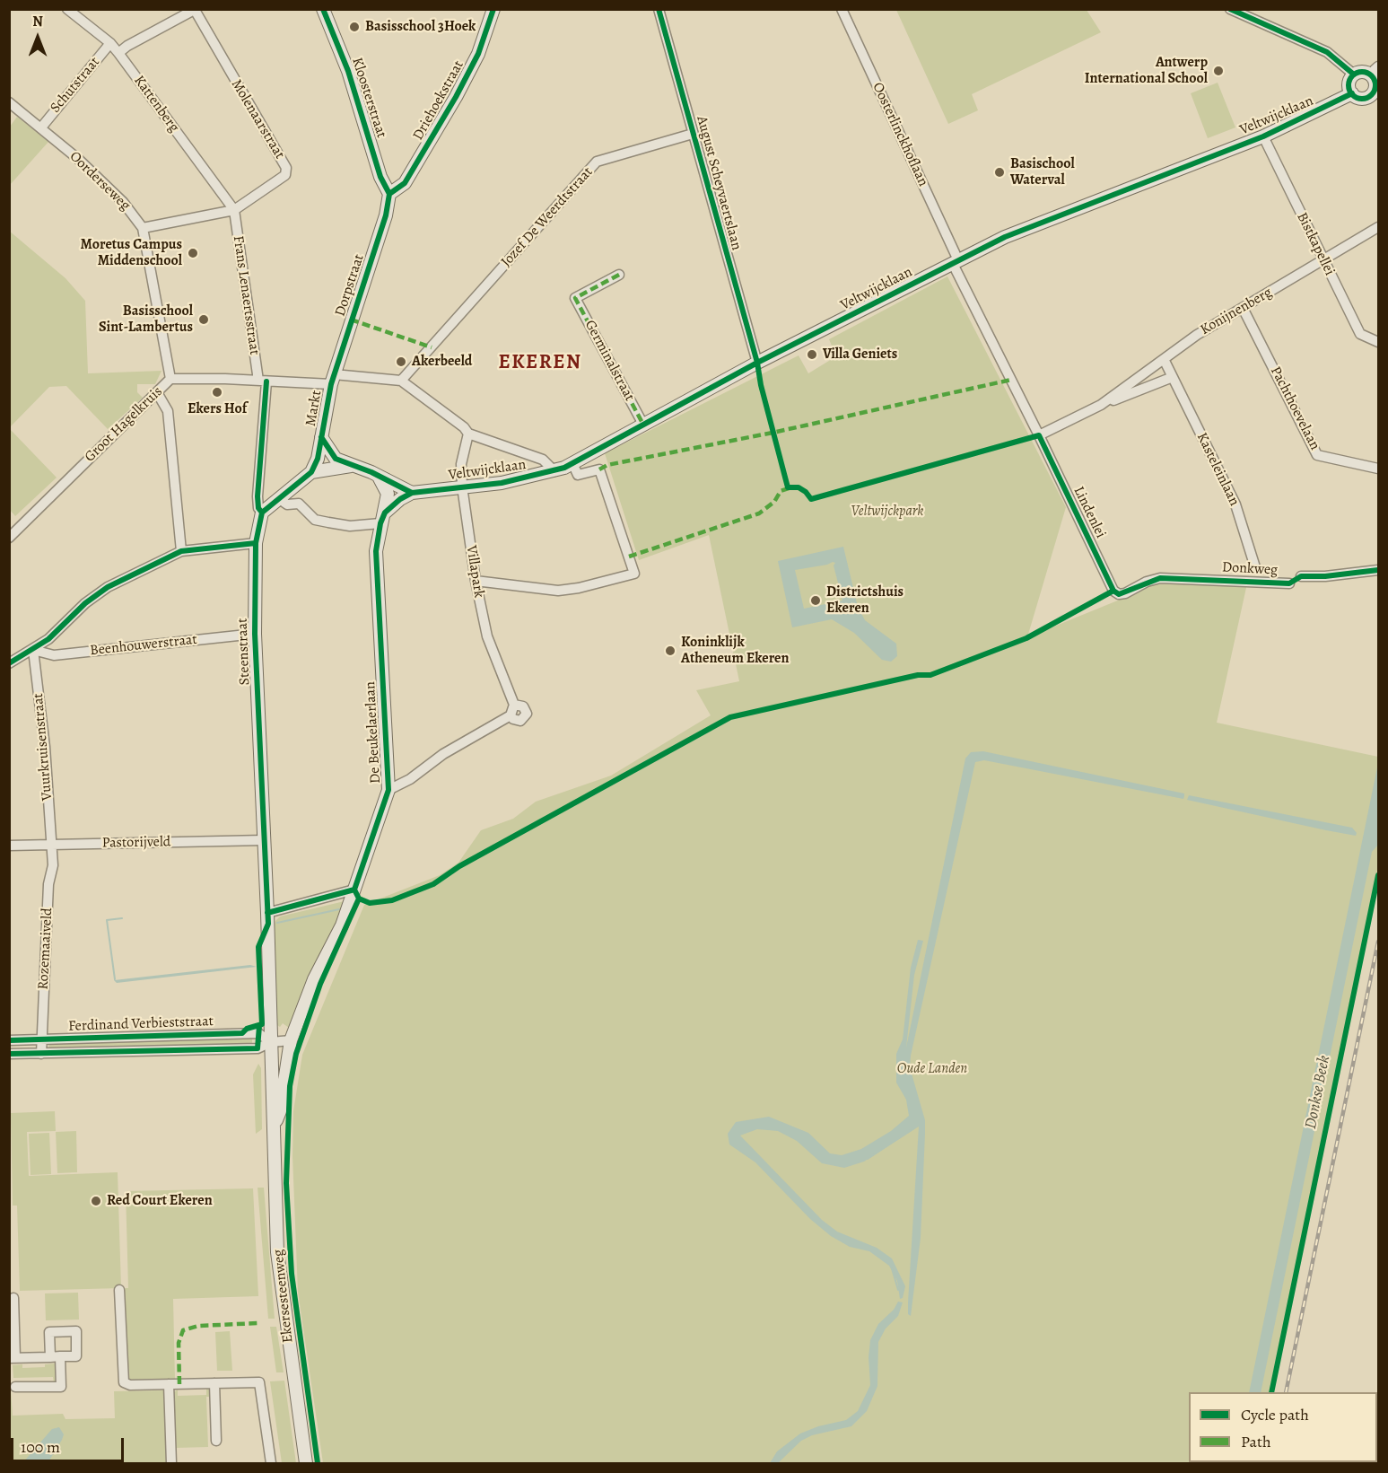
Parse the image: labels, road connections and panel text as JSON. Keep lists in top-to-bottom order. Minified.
{"streets":{"main road":["Kloosterstraat","Driehoekstraat","Veltwijcklaan","Dorpstraat","Markt","Steenstraat","De Beukelaerlaan","Ekersesteenweg"],"street":["Schutstraat","Kattenberg","Molenaarstraat","Oosterlinckhoflaan","Oorderseweg","August Scheyvaertslaan","Jozef De Weerdtstraat","Bistkapellei","Frans Lenaertsstraat","Konijnenberg","Germinalstraat","Pachthoevelaan","Groot Hagelkruis","Kasteleinlaan","Lindenlei","Donkweg","Villapark","Beenhouwerstraat","Vuurkruisenstraat","Pastorijveld","Rozemaaiveld","Ferdinand Verbieststraat"]},"crossings":[["Schutstraat","Kattenberg"],["Schutstraat","Oorderseweg"],["Kloosterstraat","Driehoekstraat"],["Kloosterstraat","Dorpstraat"],["Driehoekstraat","Dorpstraat"],["Kattenberg","Molenaarstraat"],["Kattenberg","Frans Lenaertsstraat"],["Veltwijcklaan","Oosterlinckhoflaan"],["Veltwijcklaan","August Scheyvaertslaan"],["Veltwijcklaan","Bistkapellei"],["Veltwijcklaan","Germinalstraat"],["Veltwijcklaan","Lindenlei"],["Veltwijcklaan","Villapark"],["Veltwijcklaan","De Beukelaerlaan"],["Molenaarstraat","Frans Lenaertsstraat"],["Oosterlinckhoflaan","Lindenlei"],["Oorderseweg","Groot Hagelkruis"],["August Scheyvaertslaan","Jozef De Weerdtstraat"],["Jozef De Weerdtstraat","Groot Hagelkruis"],["Bistkapellei","Konijnenberg"],["Dorpstraat","Markt"],["Dorpstraat","Groot Hagelkruis"],["Frans Lenaertsstraat","Groot Hagelkruis"],["Frans Lenaertsstraat","Steenstraat"],["Konijnenberg","Pachthoevelaan"],["Konijnenberg","Kasteleinlaan"],["Konijnenberg","Lindenlei"],["Markt","Groot Hagelkruis"],["Groot Hagelkruis","Steenstraat"],["Lindenlei","Donkweg"],["Villapark","De Beukelaerlaan"],["Beenhouwerstraat","Steenstraat"],["Beenhouwerstraat","Vuurkruisenstraat"],["Steenstraat","Pastorijveld"],["Steenstraat","Ekersesteenweg"],["De Beukelaerlaan","Ekersesteenweg"],["Vuurkruisenstraat","Pastorijveld"],["Vuurkruisenstraat","Rozemaaiveld"],["Pastorijveld","Rozemaaiveld"],["Rozemaaiveld","Ferdinand Verbieststraat"],["Ferdinand Verbieststraat","Ekersesteenweg"]],"districts":["EKEREN"],"water":["Donkse Beek"],"parks":["Veltwijckpark","Oude Landen"],"places":["Basisschool 3Hoek","Antwerp International School","Basischool Waterval","Moretus Campus Middenschool","Basisschool Sint-Lambertus","Villa Geniets","Akerbeeld","Ekers Hof","Districtshuis Ekeren","Koninklijk Atheneum Ekeren","Red Court Ekeren"],"legend":["Cycle path","Path"],"scale_bar":"100 m","north":"top"}
